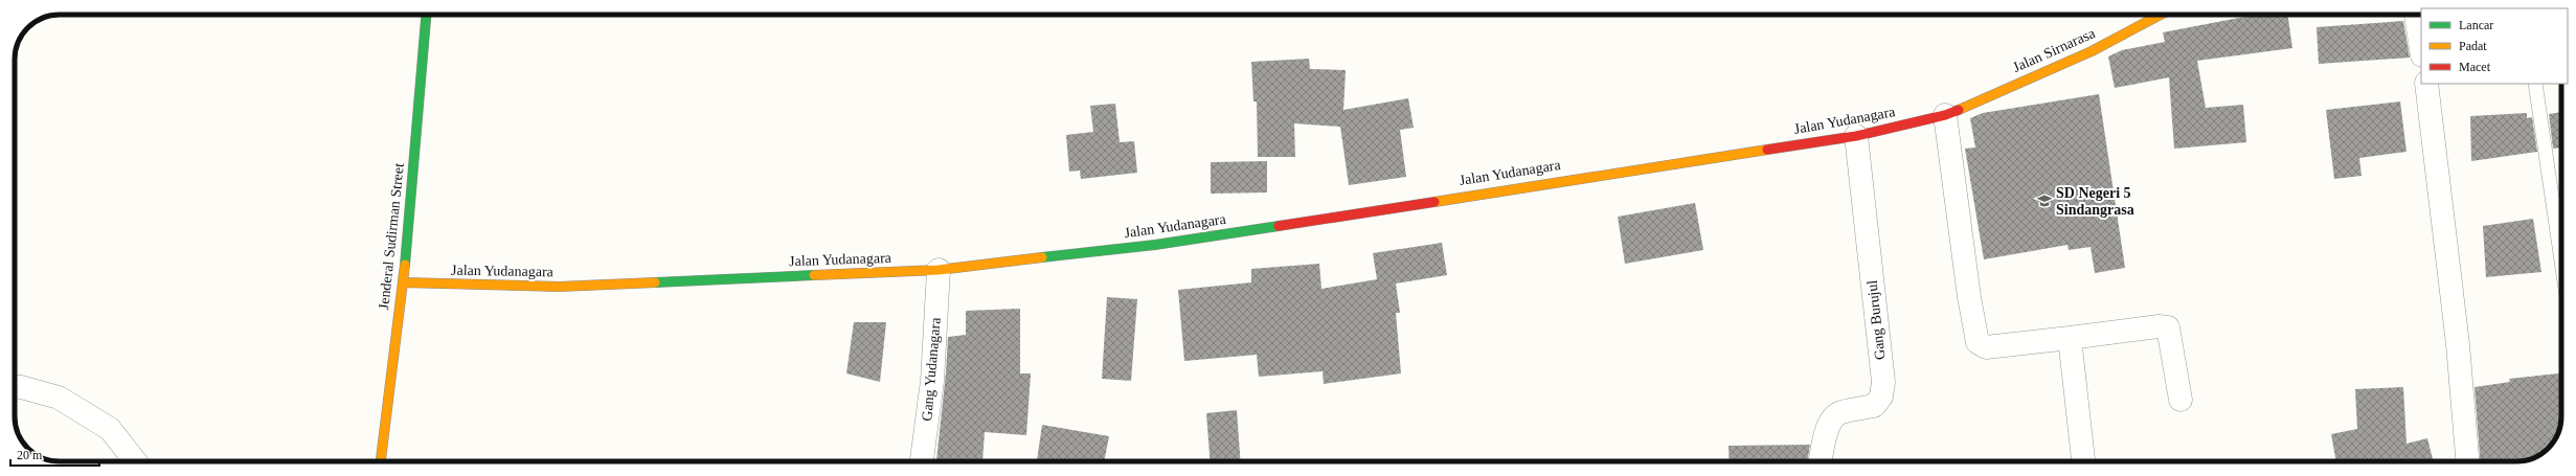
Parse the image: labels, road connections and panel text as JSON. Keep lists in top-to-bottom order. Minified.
{"streets":{"main road":["Jalan Sirnarasa","Jalan Yudanagara","Jenderal Sudirman Street"],"street":["Gang Burujul","Gang Yudanagara"]},"crossings":[["Jalan Sirnarasa","Jalan Yudanagara"],["Jalan Yudanagara","Jenderal Sudirman Street"],["Jalan Yudanagara","Gang Burujul"],["Jalan Yudanagara","Gang Yudanagara"]],"places":{"school or university":["SD Negeri 5 Sindangrasa"]},"legend":["Lancar","Padat","Macet"],"scale_bar":"20 m"}
